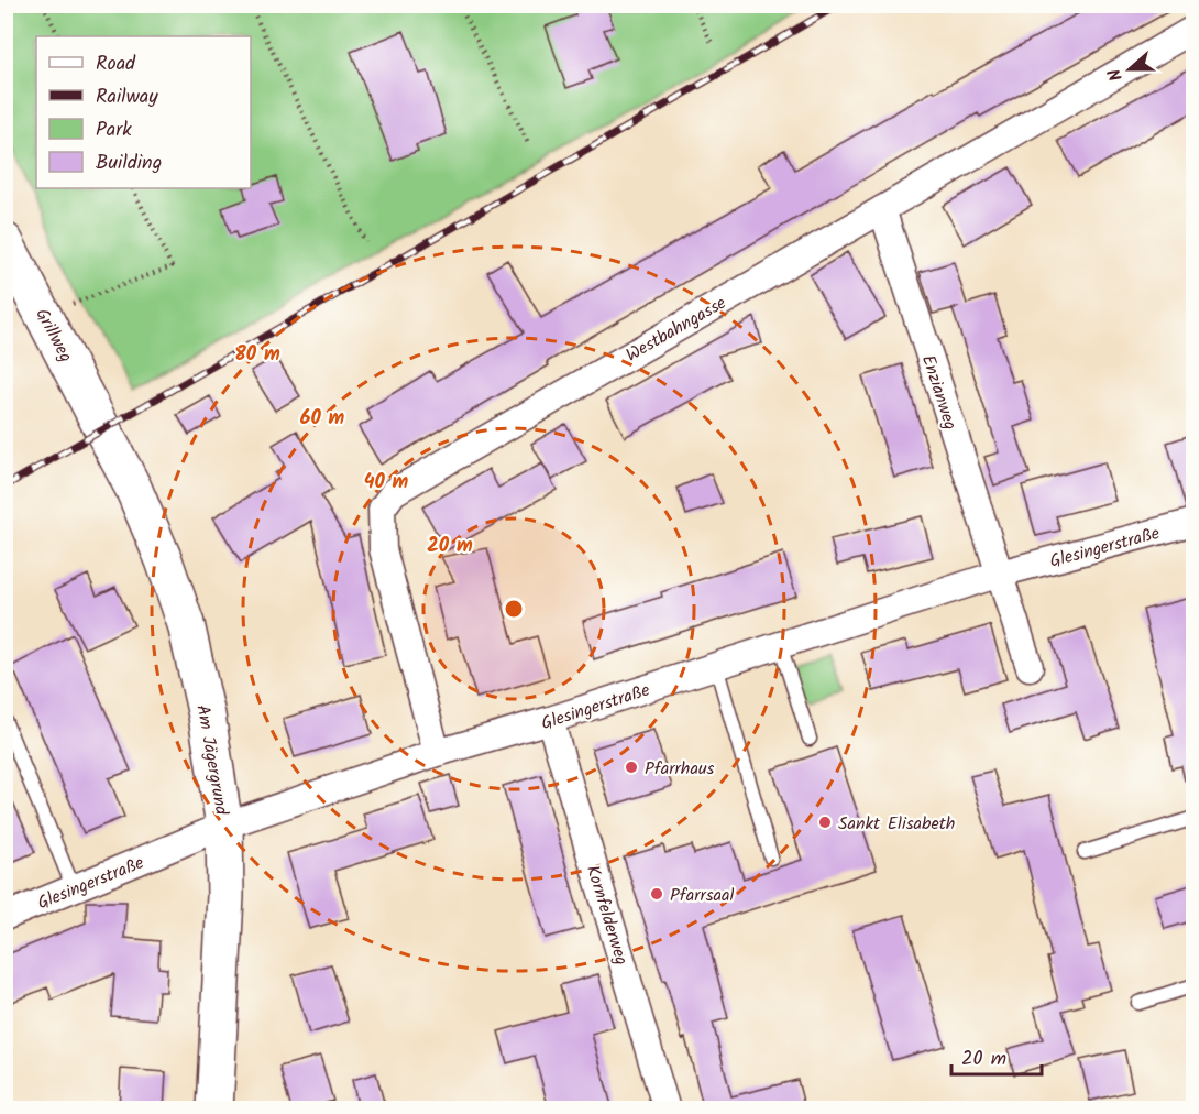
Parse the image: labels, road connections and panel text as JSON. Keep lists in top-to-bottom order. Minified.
{"streets":{"main road":["Grillweg","Am Jägergrund"],"street":["Westbahngasse","Enzianweg","Glesingerstraße","Kornfelderweg"]},"crossings":[["Westbahngasse","Enzianweg"],["Westbahngasse","Glesingerstraße"],["Grillweg","Am Jägergrund"],["Enzianweg","Glesingerstraße"],["Glesingerstraße","Am Jägergrund"],["Glesingerstraße","Kornfelderweg"]],"places":["Pfarrhaus","Sankt Elisabeth","Pfarrsaal"],"legend":["Road","Railway","Park","Building"],"scale_bar":"20 m","north":"left","rings":["80 m","60 m","40 m","20 m"]}
